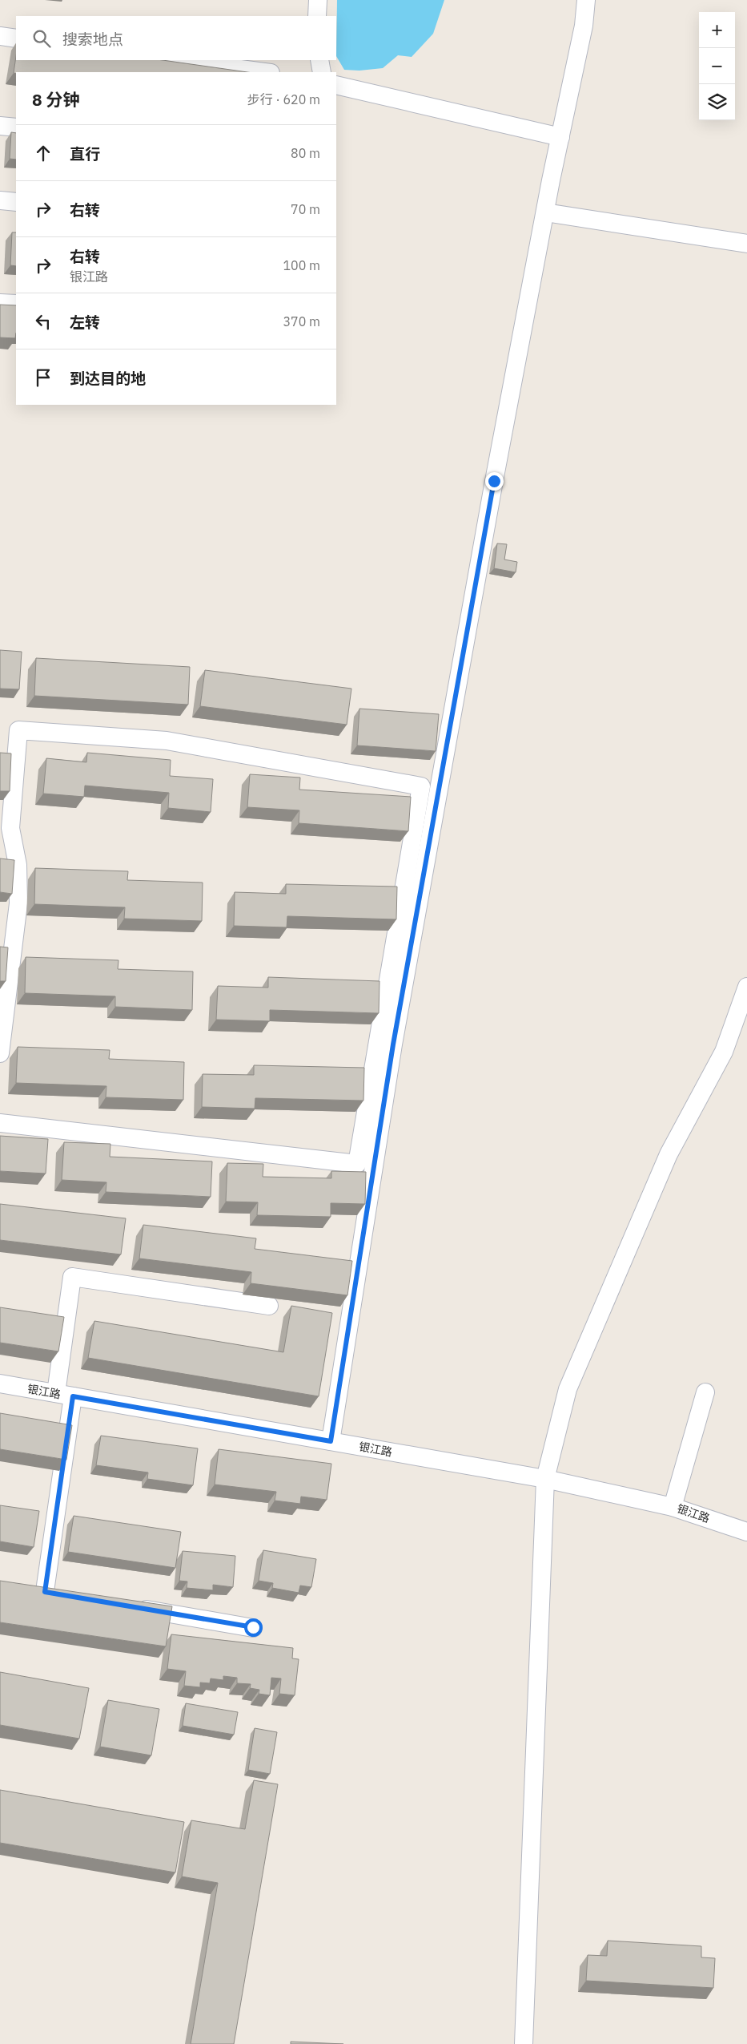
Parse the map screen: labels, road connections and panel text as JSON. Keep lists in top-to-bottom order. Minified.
{"streets":{"street":["银江路"]},"page":{"map_buttons":["+","−"],"search":"搜索地点","heading":["8 分钟","步行 · 620 m"],"list":[["直行","80 m"],["右转","70 m"],["右转","银江路","100 m"],["左转","370 m"],"到达目的地"]}}
